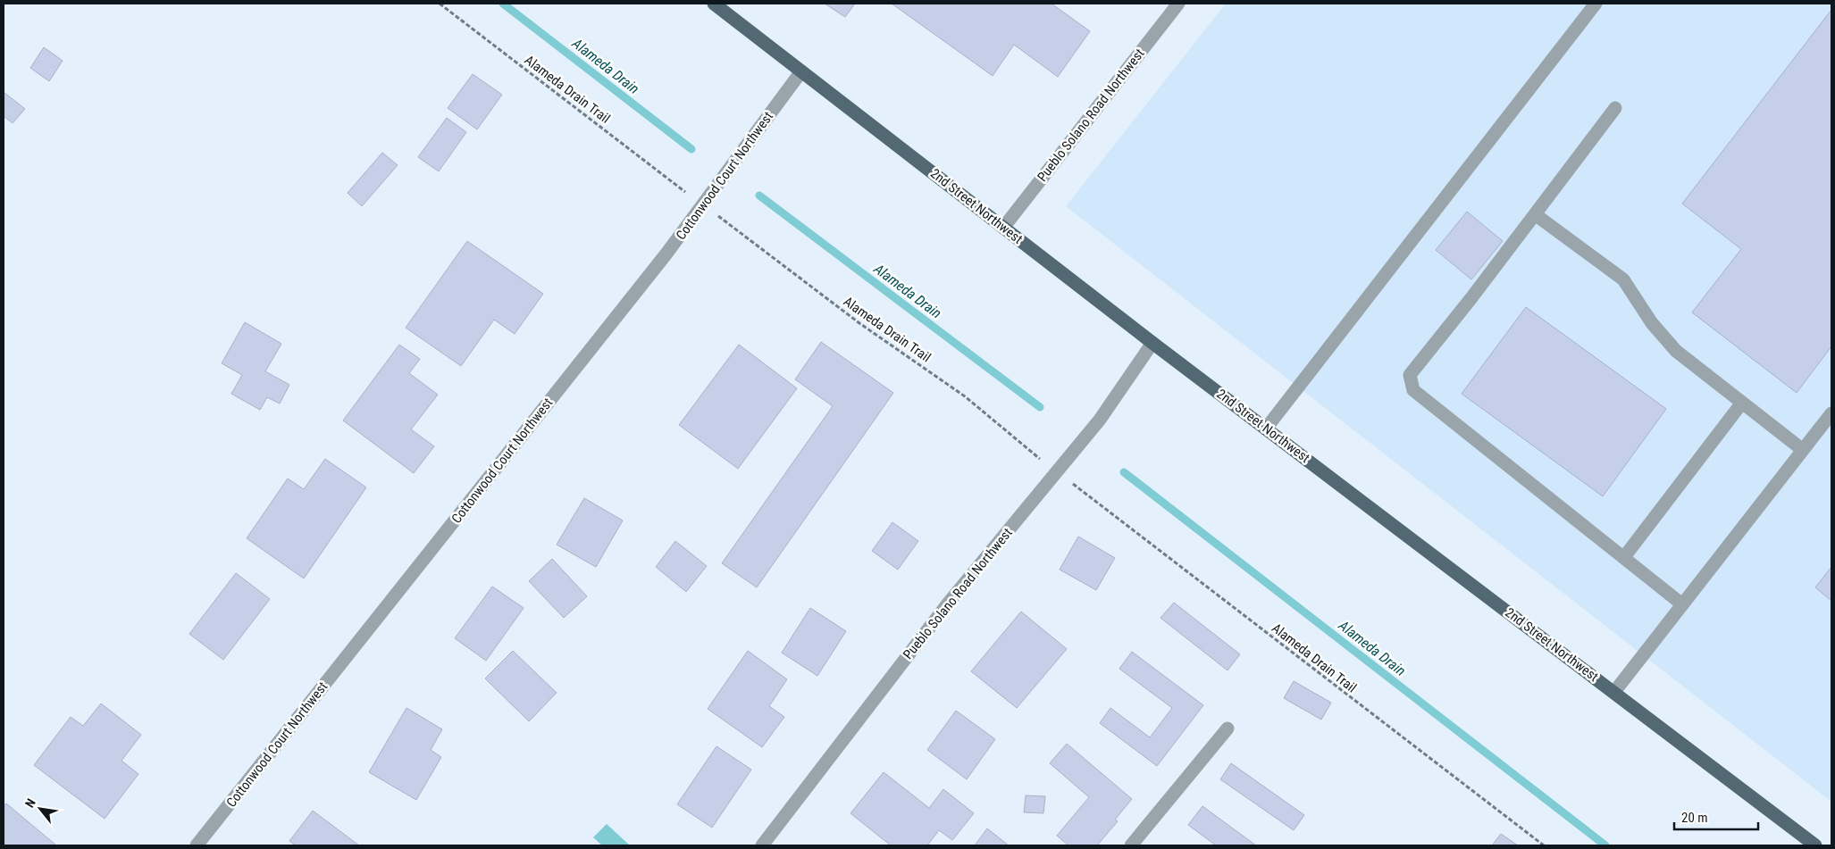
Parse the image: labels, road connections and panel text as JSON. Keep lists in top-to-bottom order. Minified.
{"streets":{"main road":["2nd Street Northwest"],"street":["Pueblo Solano Road Northwest","Cottonwood Court Northwest"],"path":["Alameda Drain Trail"]},"crossings":[["Pueblo Solano Road Northwest","2nd Street Northwest"],["Cottonwood Court Northwest","2nd Street Northwest"]],"water":["Alameda Drain"],"scale_bar":"20 m","north":"top left"}
